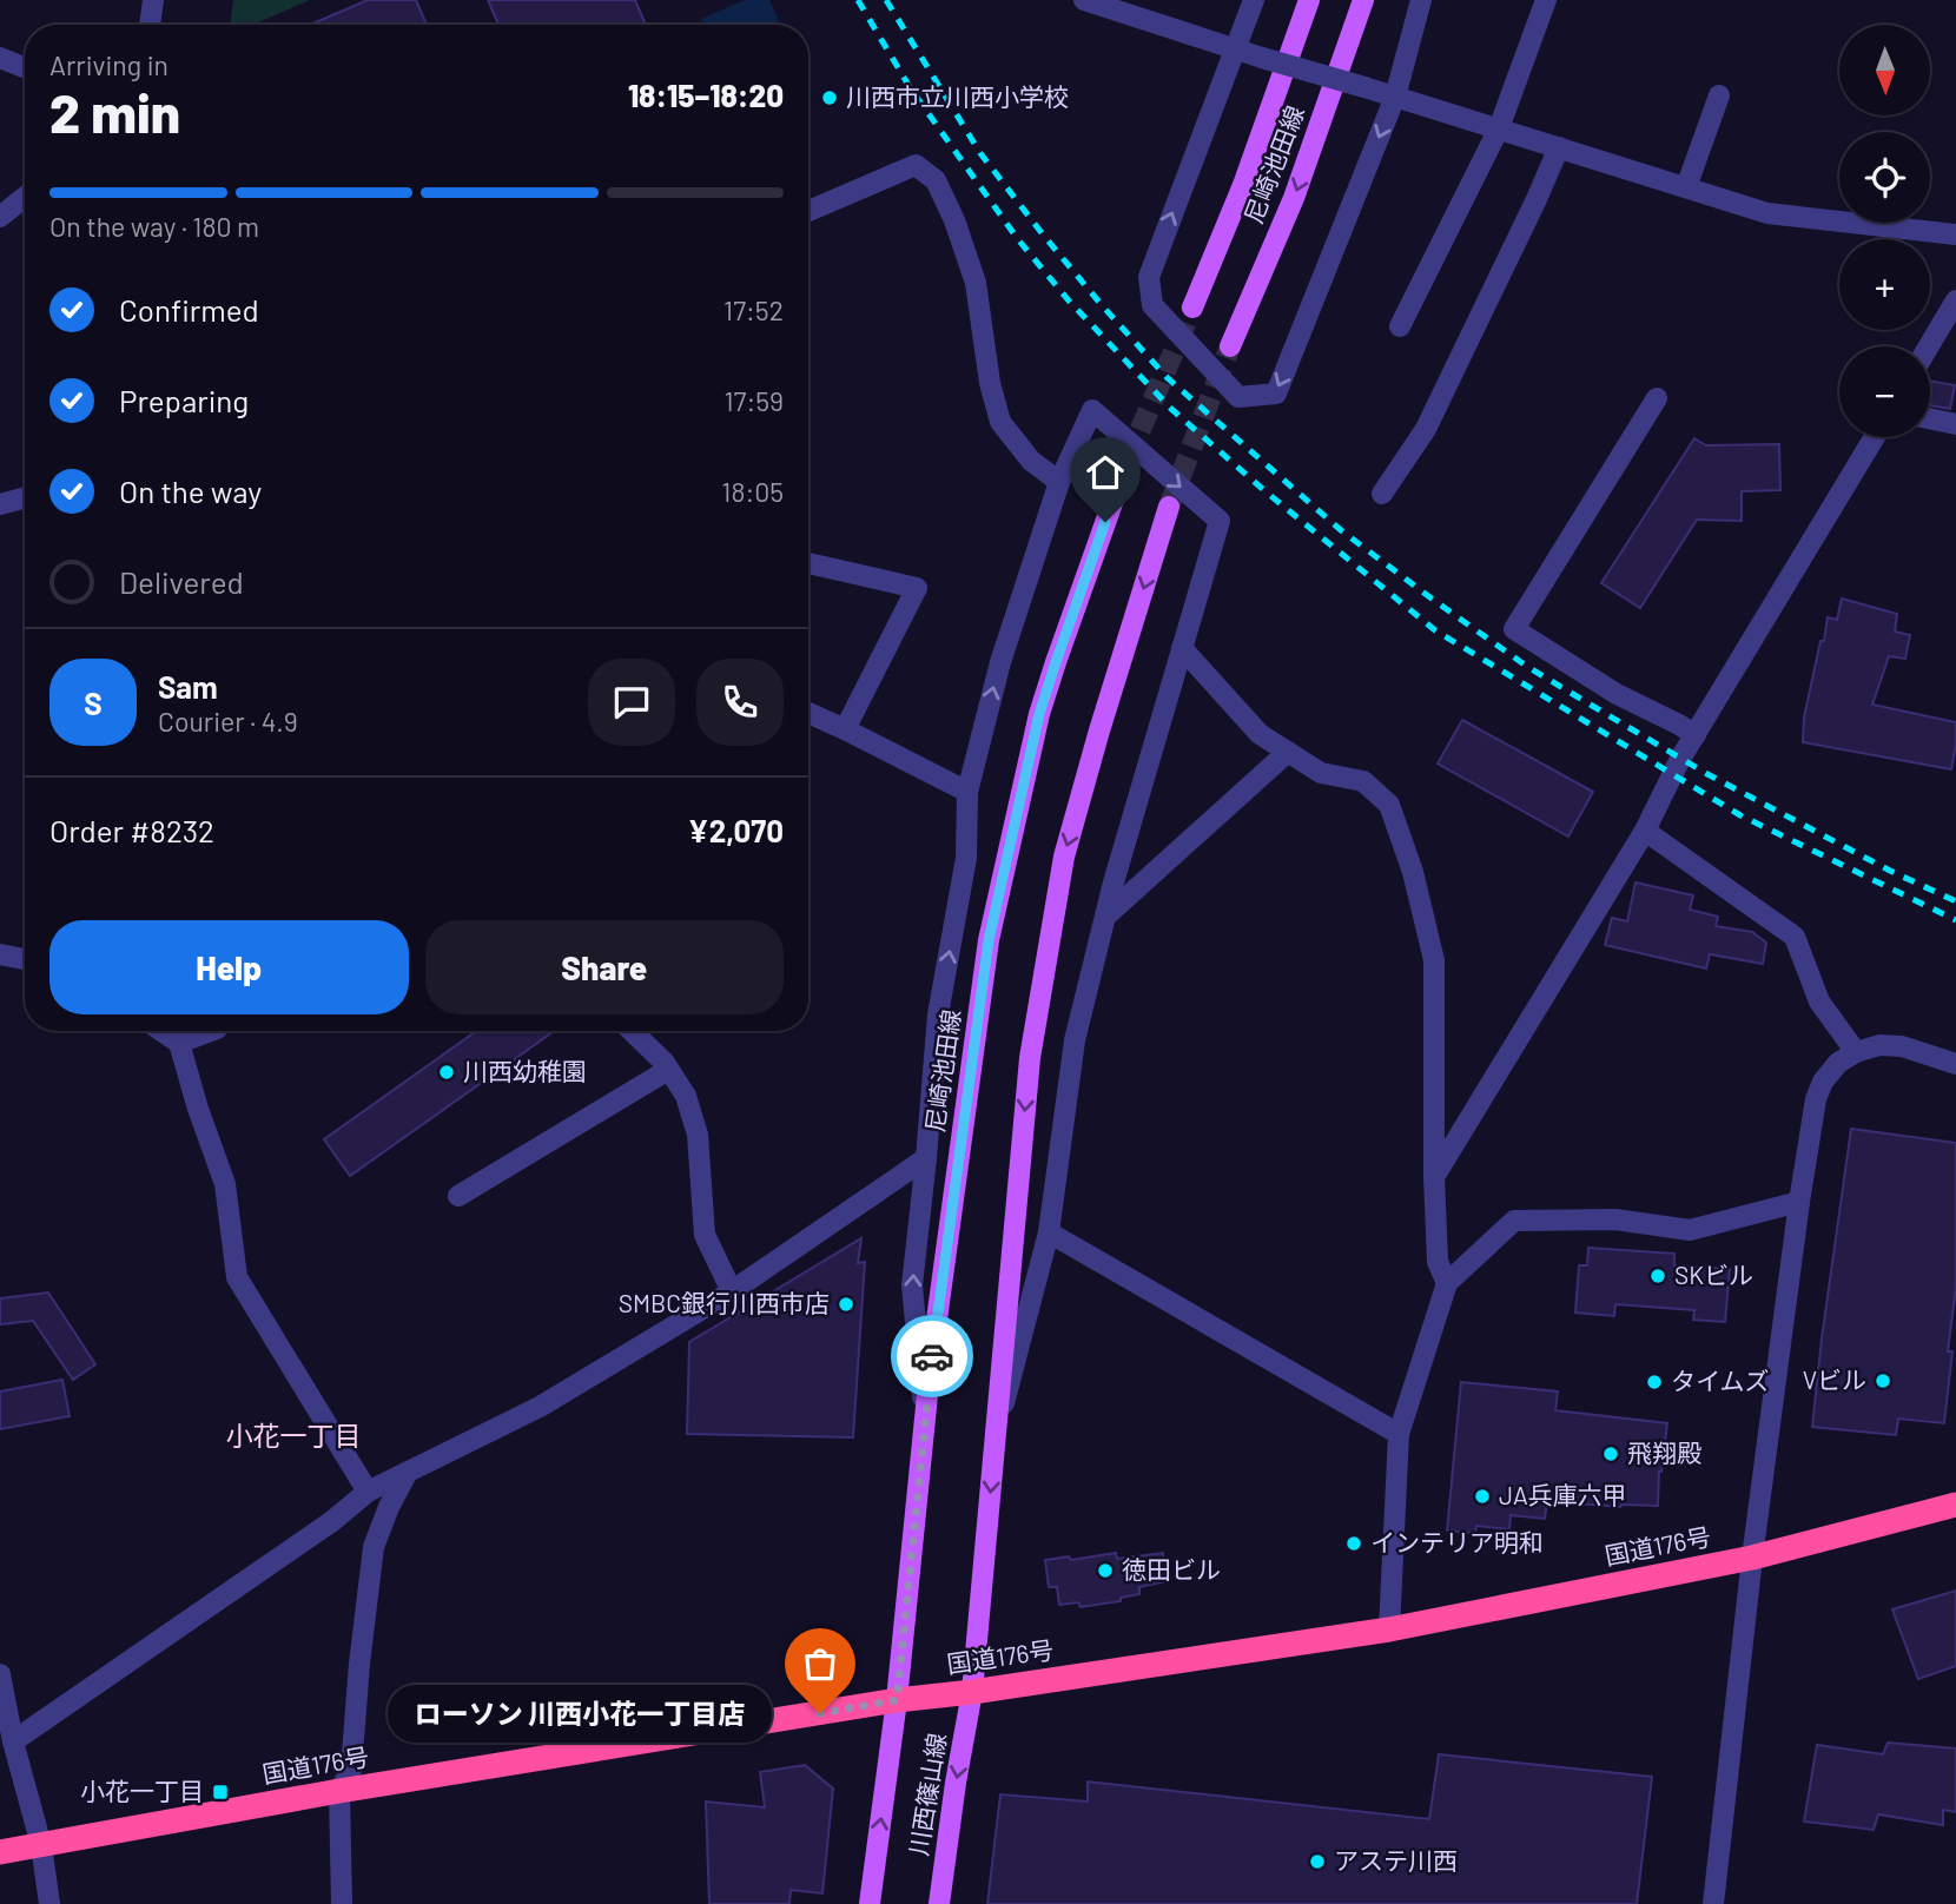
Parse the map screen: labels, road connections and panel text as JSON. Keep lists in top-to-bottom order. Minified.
{"streets":{"highway":["国道176号"],"main road":["尼崎池田線","川西篠山線"]},"crossings":[["尼崎池田線","国道176号"],["尼崎池田線","川西篠山線"],["国道176号","川西篠山線"]],"districts":["小花一丁目"],"places":{"other":["川西市立川西小学校","川西幼稚園","SKビル","SMBC銀行川西市店","Vビル","タイムズ","飛翔殿","JA兵庫六甲","インテリア明和","徳田ビル","ローソン 川西小花一丁目店","アステ川西"],"transit":["小花一丁目"]},"north":"bottom","page":{"map_buttons":["+","−"],"heading":["2 min","Arriving in","18:15–18:20"],"panel":["Sam","Courier · 4.9","Order #8232","¥2,070"],"bar":"On the way · 180 m","list":[["Confirmed","17:52"],["Preparing","17:59"],["On the way","18:05"],"Delivered"],"round":"S","buttons":["Help","Share"],"bubble":"ローソン 川西小花一丁目店"}}
